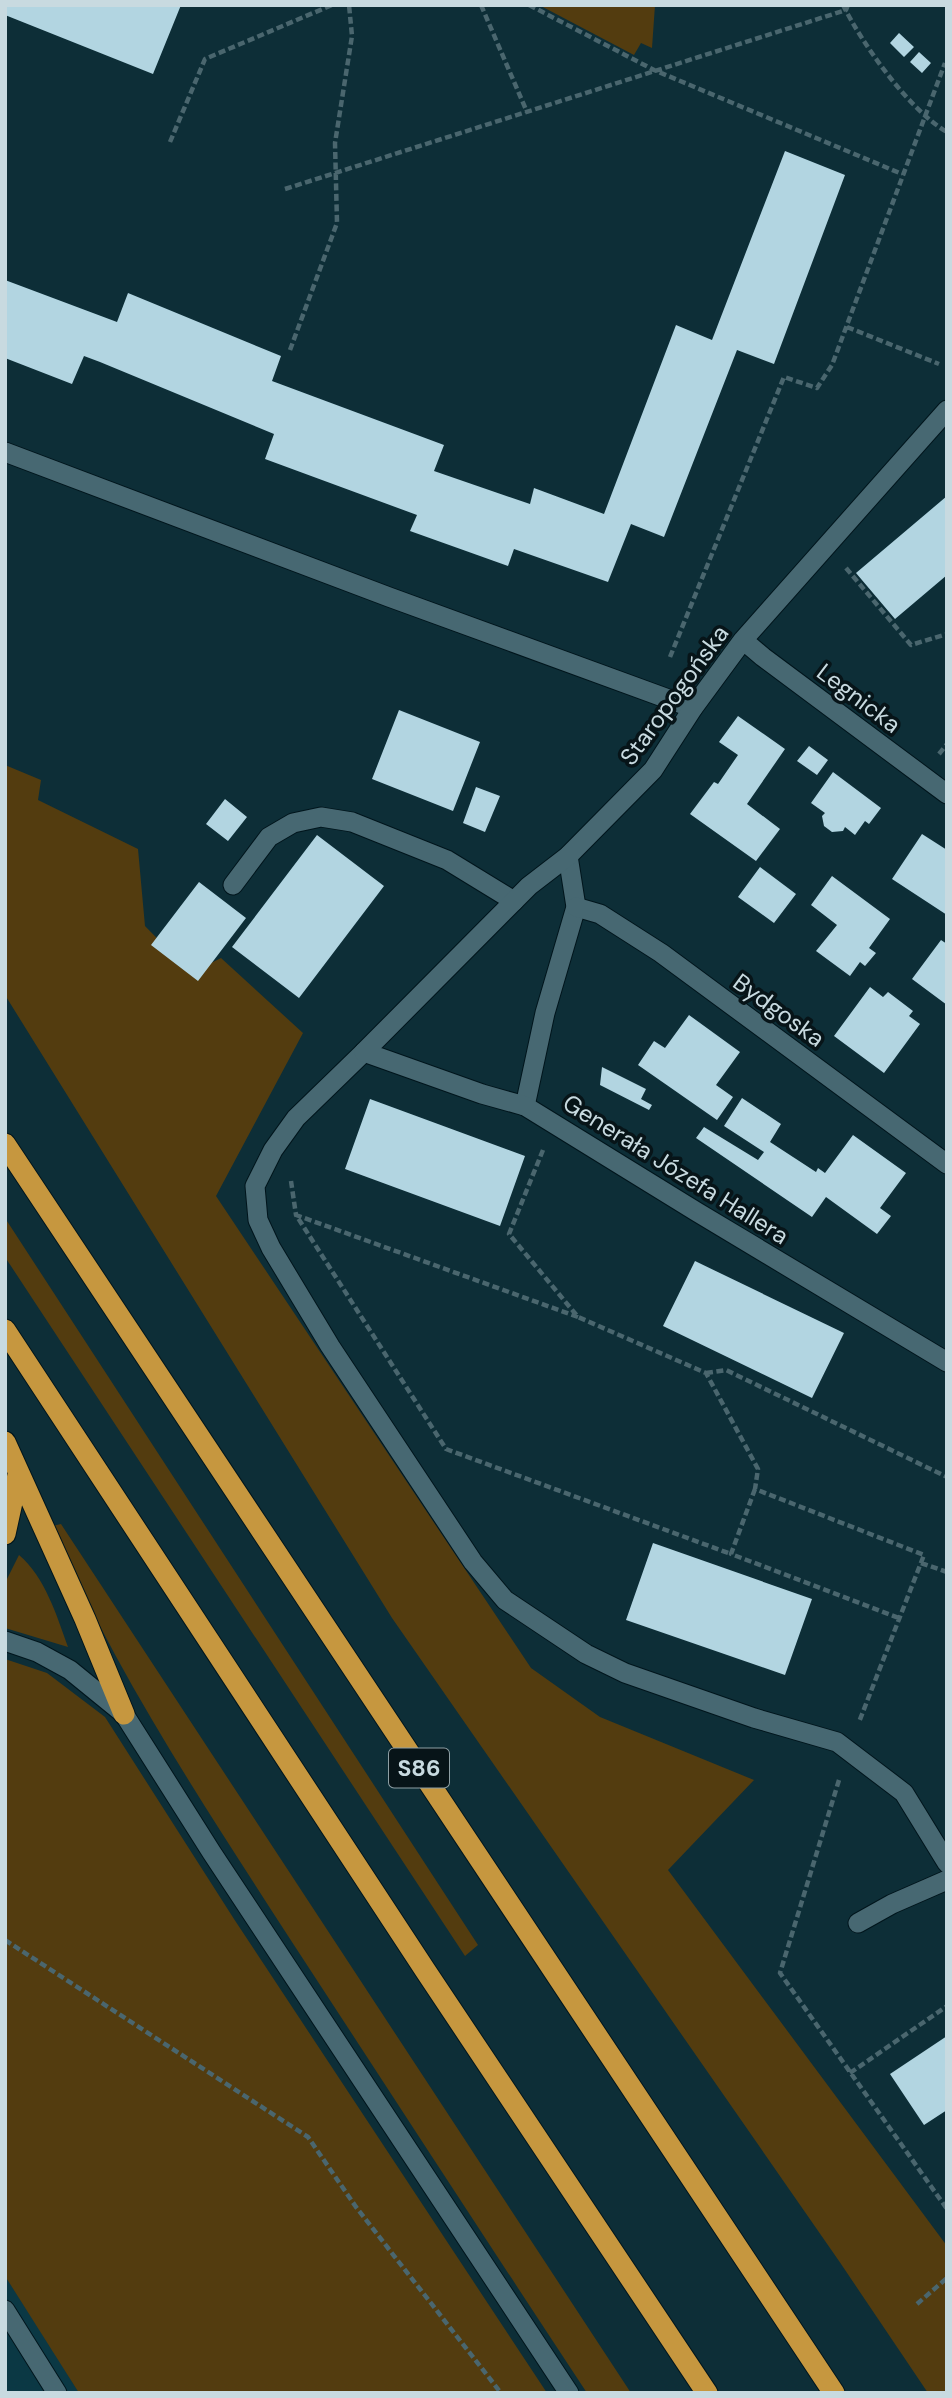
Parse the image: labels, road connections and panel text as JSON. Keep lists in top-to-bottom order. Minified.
{"streets":{"highway":["S86"],"street":["Staropogońska","Legnicka","Bydgoska","Generała Józefa Hallera"]},"crossings":[["Staropogońska","Legnicka"],["Staropogońska","Generała Józefa Hallera"]]}
